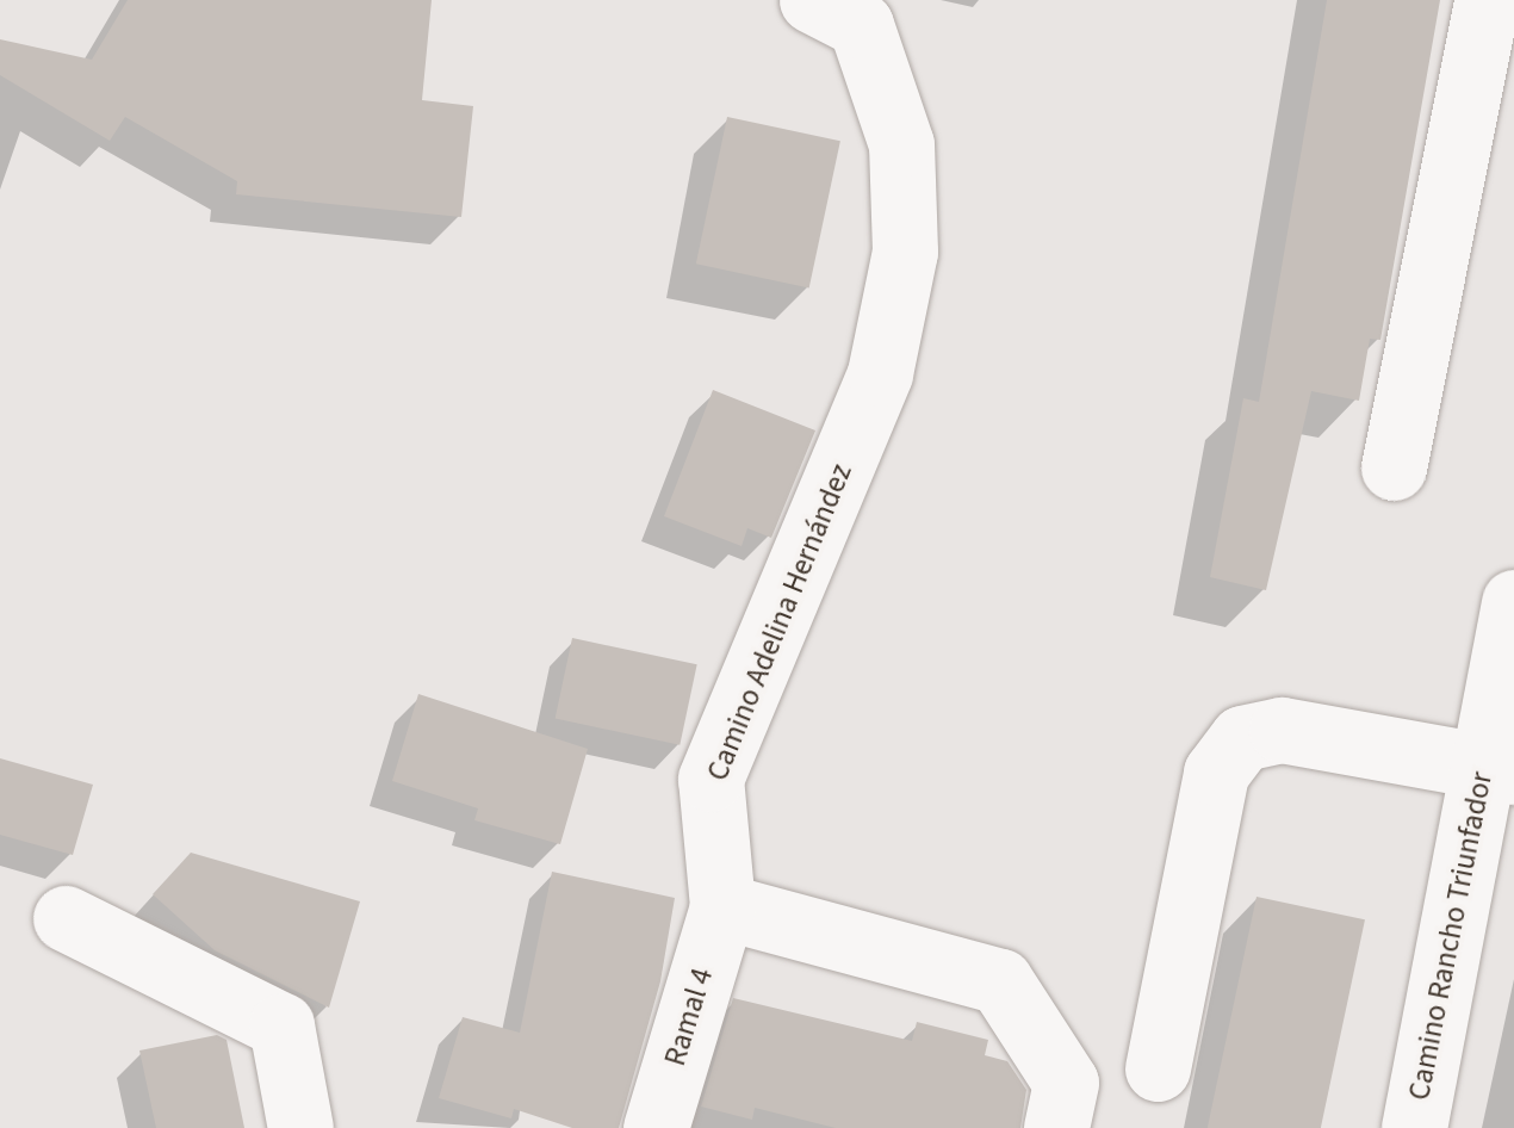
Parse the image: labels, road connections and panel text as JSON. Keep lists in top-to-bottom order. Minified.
{"streets":{"street":["Camino Adelina Hernández","Camino Rancho Triunfador","Ramal 4"]},"crossings":[["Camino Adelina Hernández","Ramal 4"]]}
